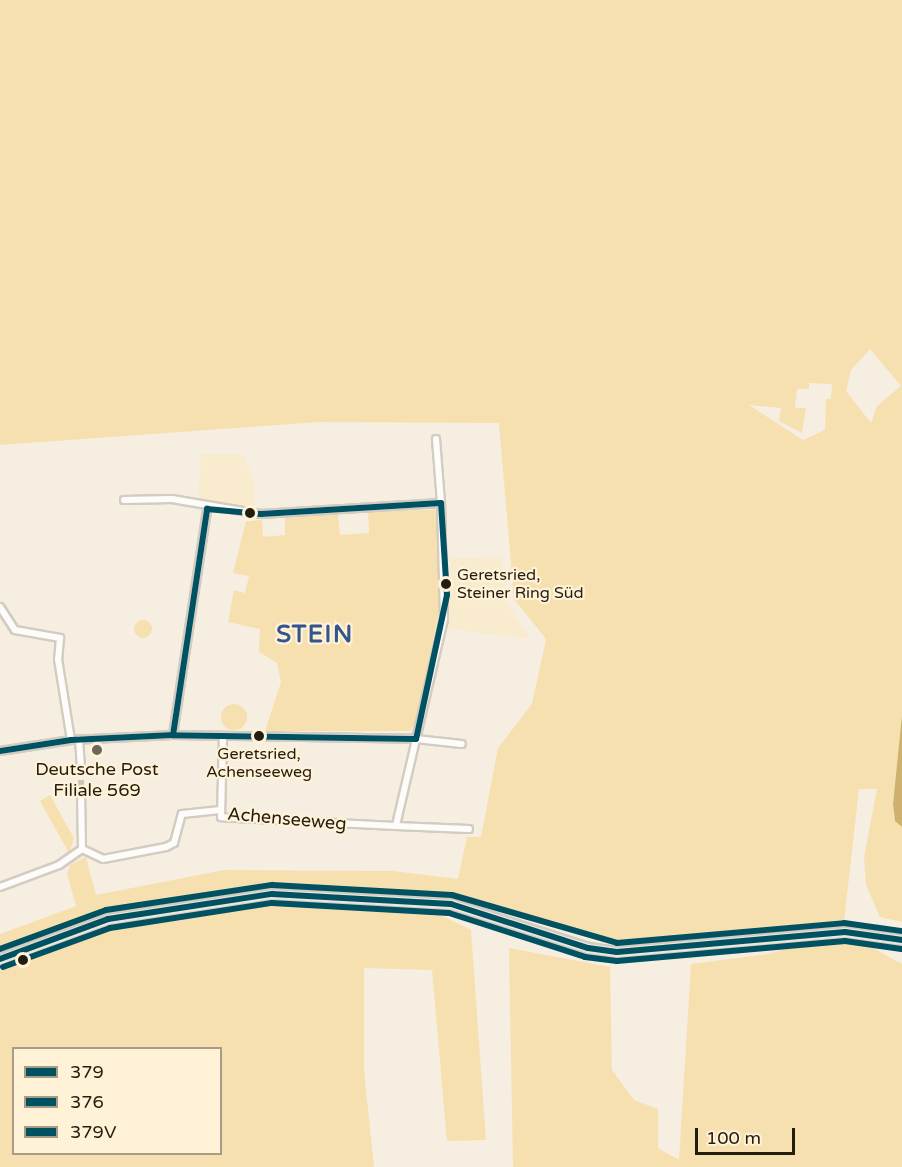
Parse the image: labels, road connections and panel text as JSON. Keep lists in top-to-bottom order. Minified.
{"streets":{"street":["Achenseeweg"]},"districts":["STEIN"],"places":["Geretsried, Steiner Ring Süd","Geretsried, Achenseeweg","Deutsche Post Filiale 569"],"lines":["transit line 379V","transit line 379","transit line 376"],"legend":["379","376","379V"],"scale_bar":"100 m"}
